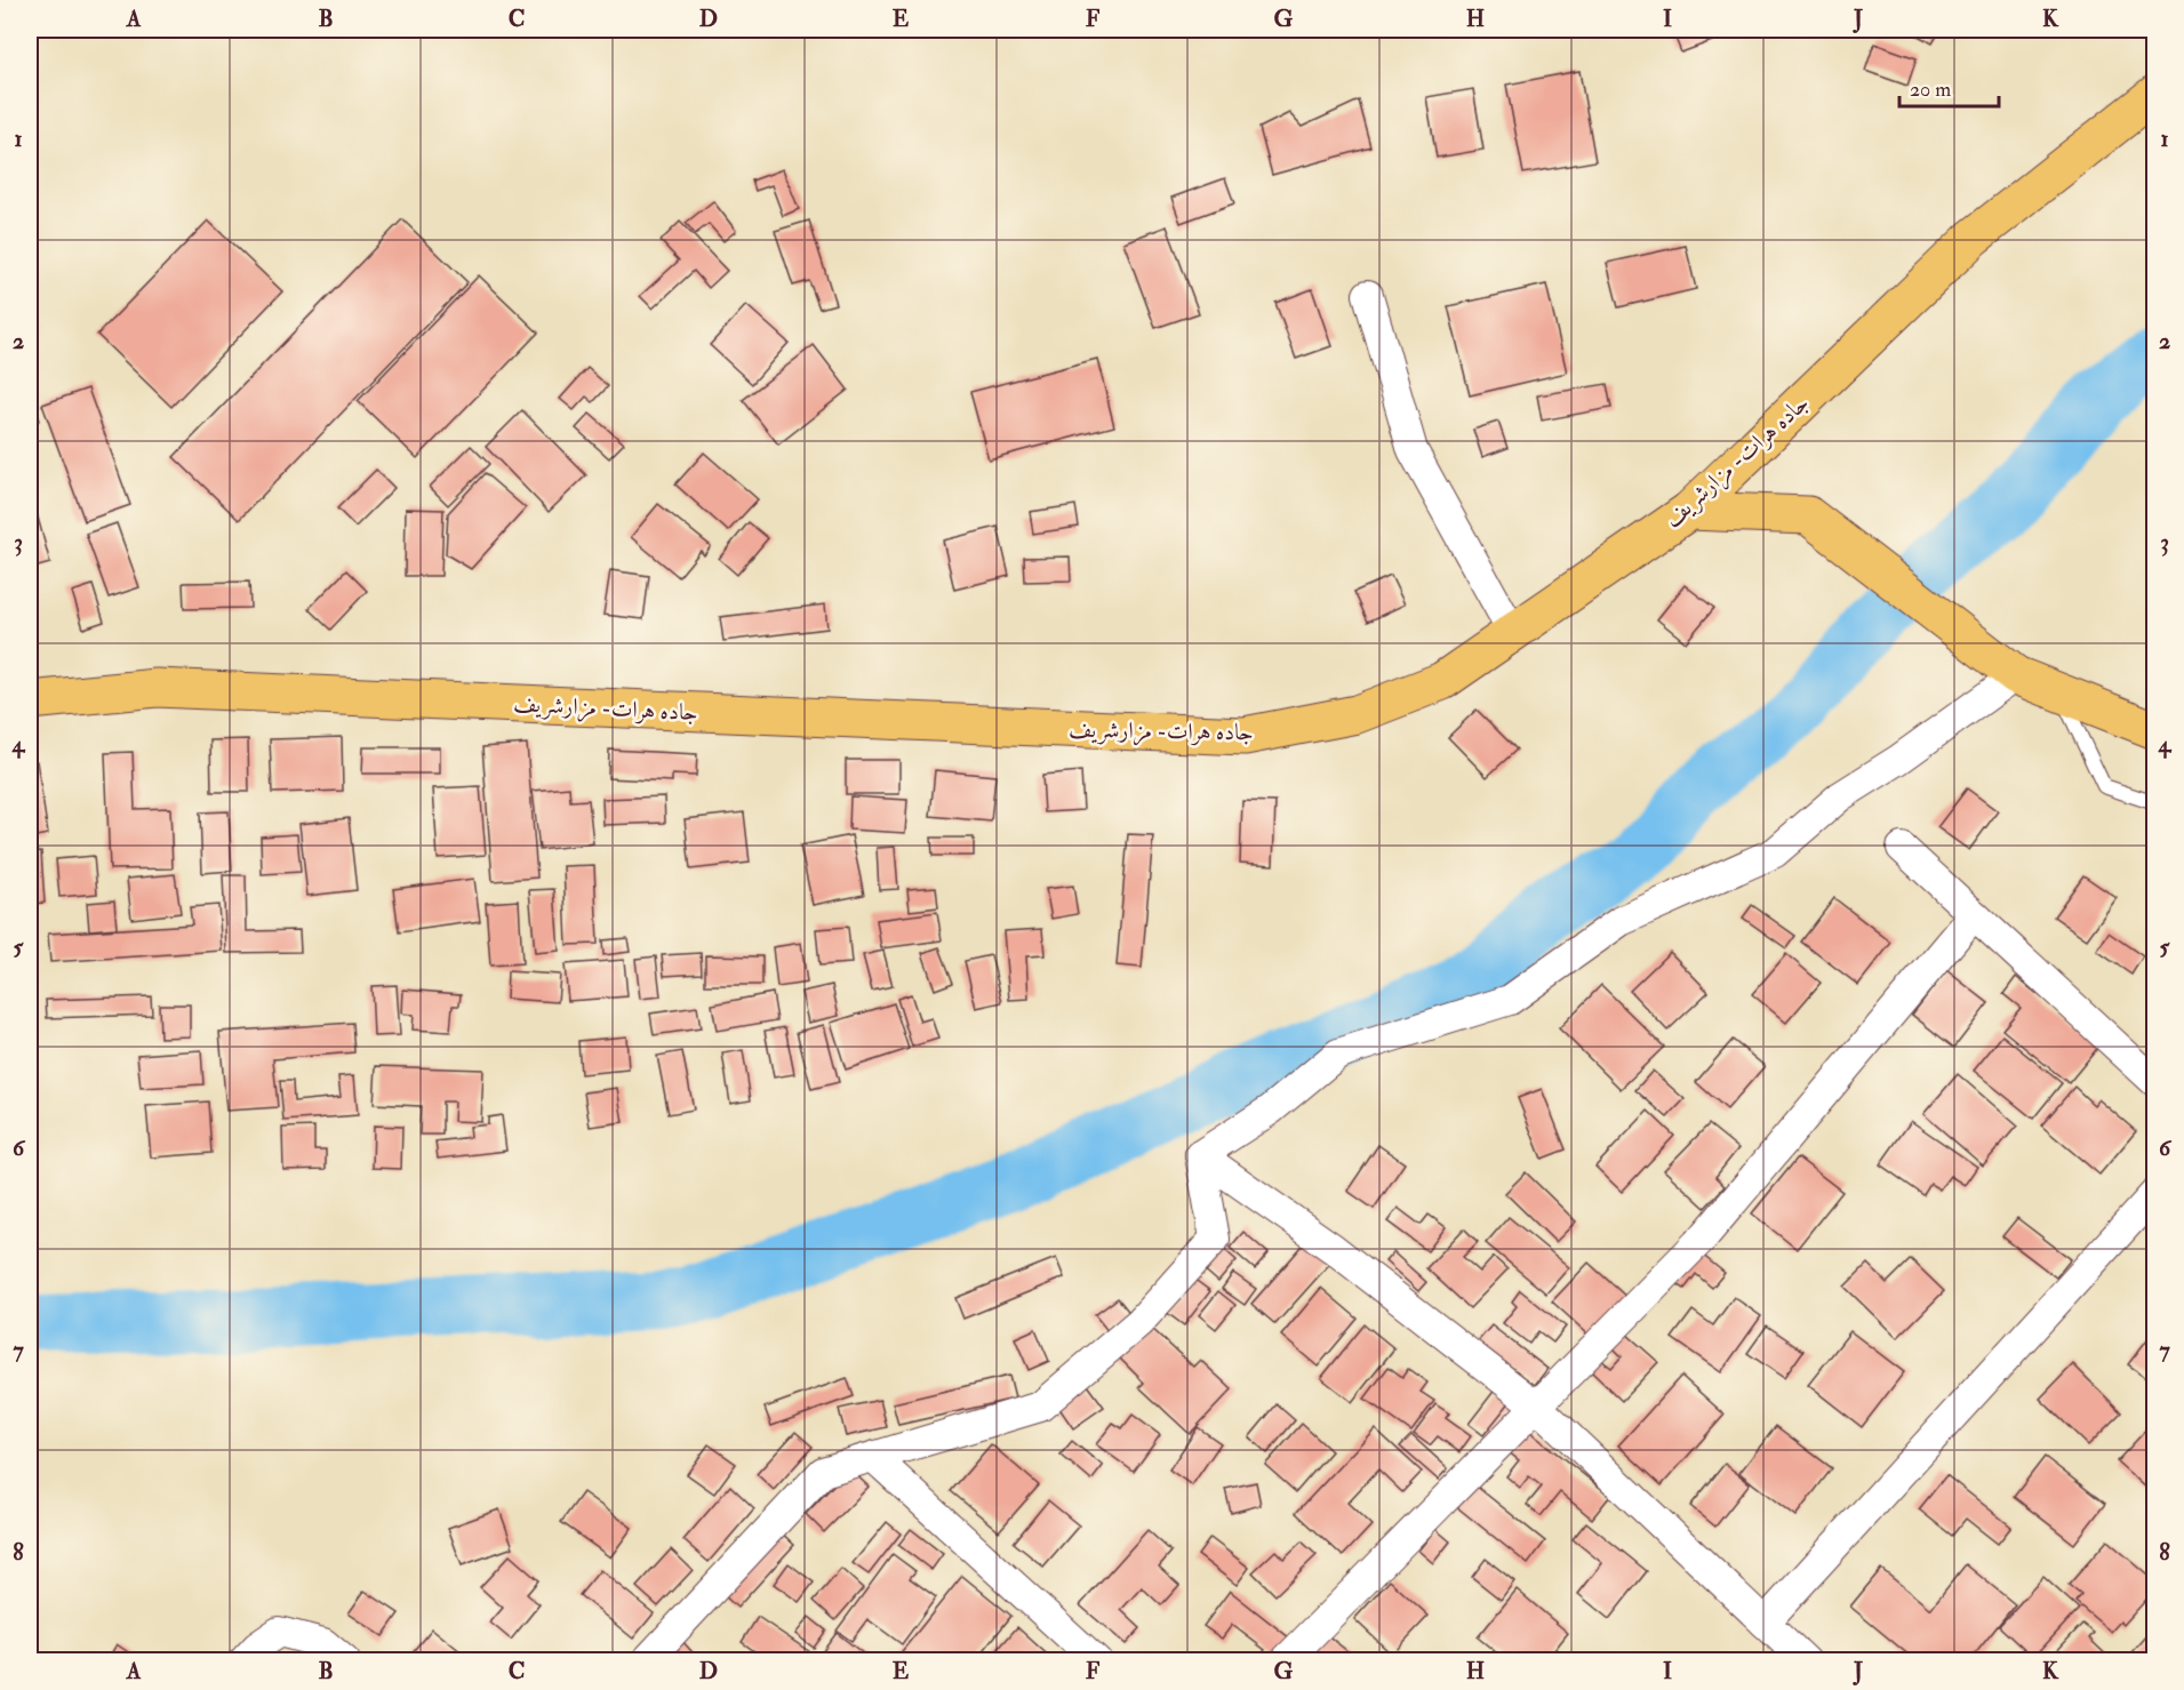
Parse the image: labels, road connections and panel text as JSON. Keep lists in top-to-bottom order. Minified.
{"streets":{"main road":["جاده هرات- مزارشریف"]},"scale_bar":"20 m","grid":{"columns":["A","B","C","D","E","F","G","H","I","J","K"],"rows":["1","2","3","4","5","6","7","8"]}}
